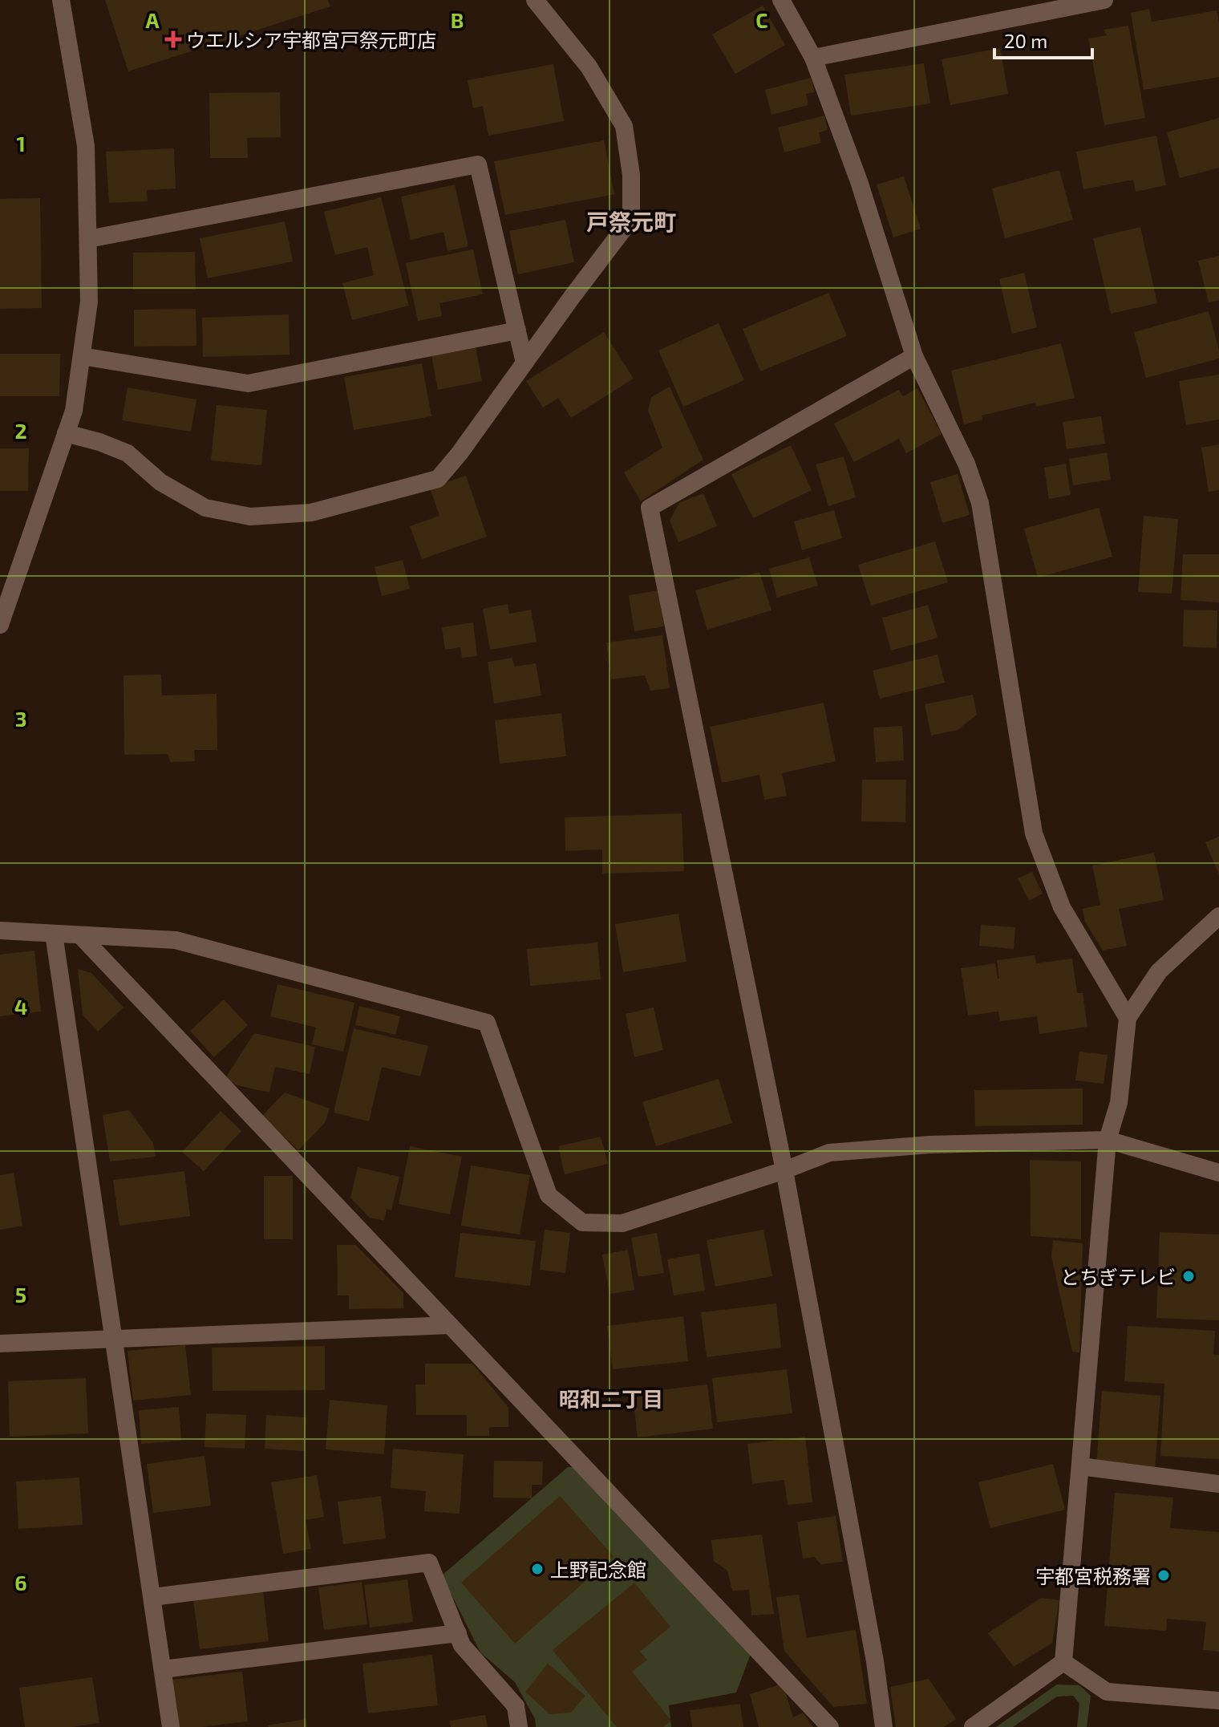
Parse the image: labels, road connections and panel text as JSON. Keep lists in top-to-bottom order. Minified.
{"districts":["戸祭元町","昭和二丁目"],"places":{"health":["ウエルシア宇都宮戸祭元町店"],"other":["とちぎテレビ","上野記念館","宇都宮税務署"]},"scale_bar":"20 m","grid":{"columns":["A","B","C"],"rows":["1","2","3","4","5","6"]}}
